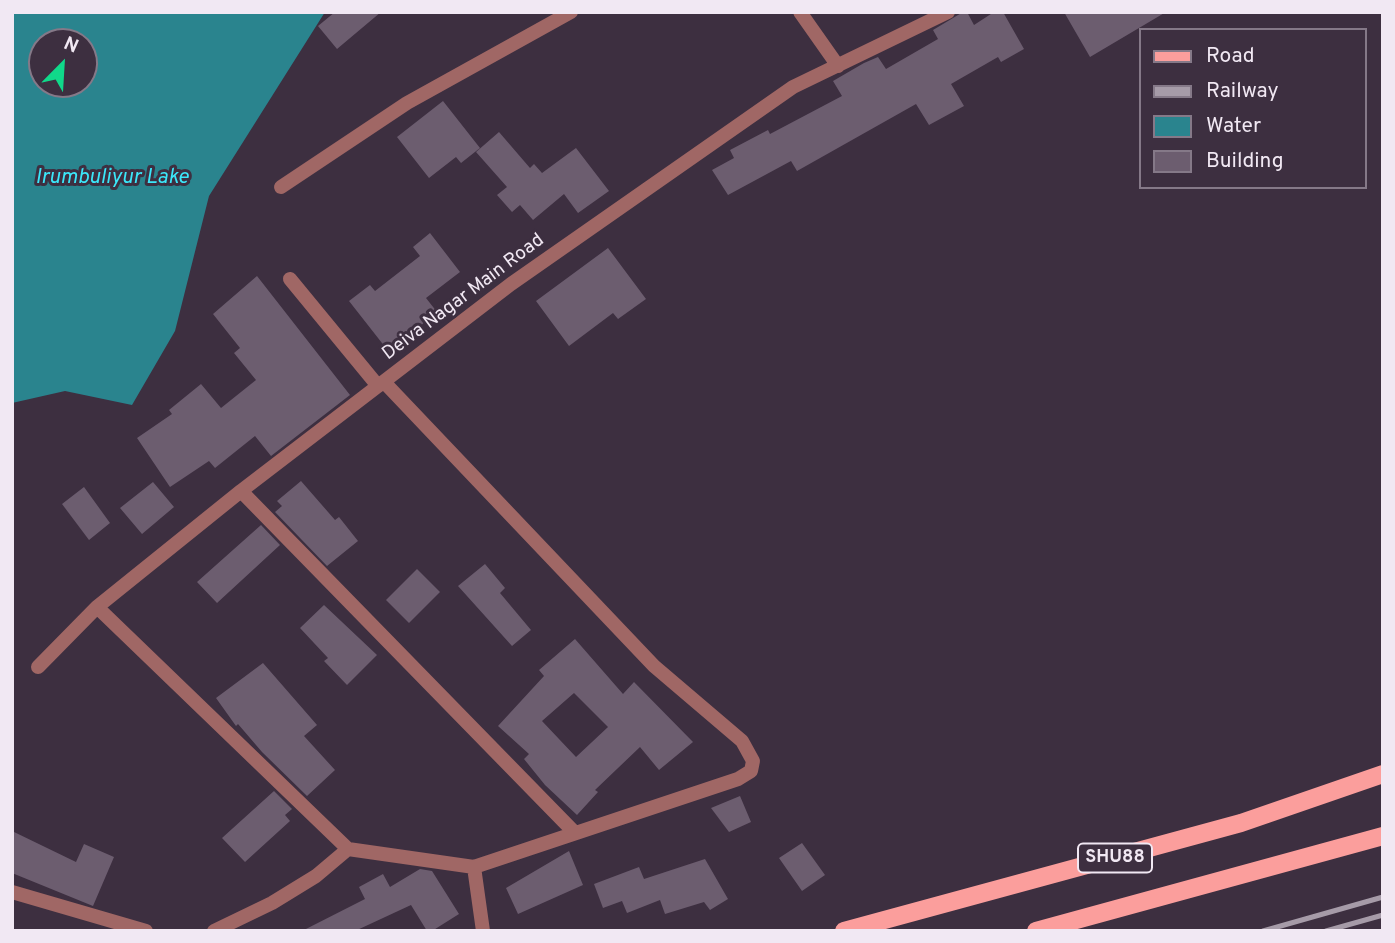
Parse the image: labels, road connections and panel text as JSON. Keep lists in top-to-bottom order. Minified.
{"streets":{"main road":["SHU88"],"street":["Deiva Nagar Main Road"]},"water":["Irumbuliyur Lake"],"legend":["Road","Railway","Water","Building"],"north":"top right"}
